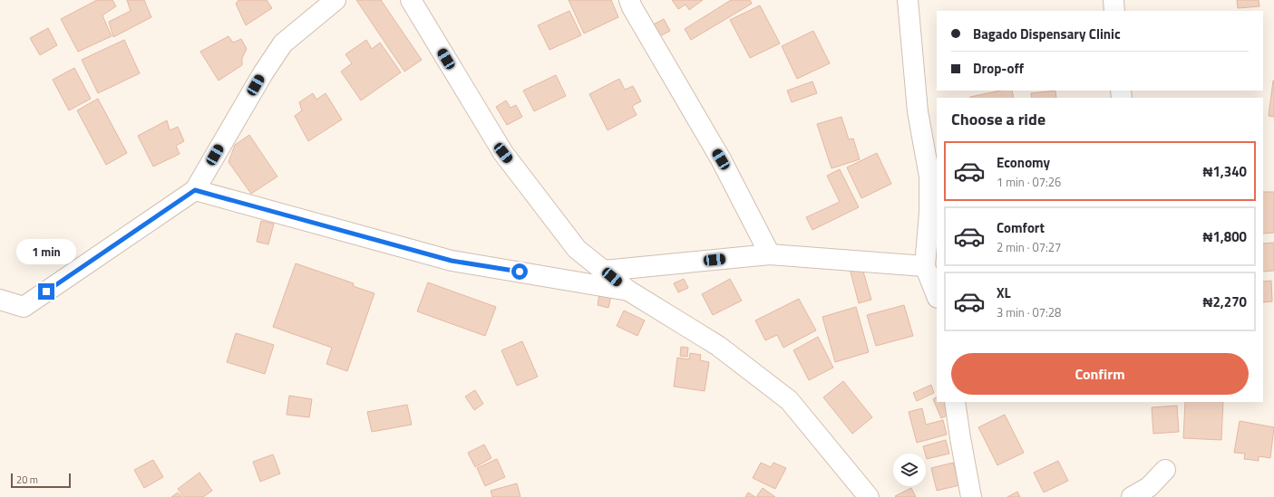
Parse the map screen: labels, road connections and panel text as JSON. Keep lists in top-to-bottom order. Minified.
{"scale_bar":"20 m","page":{"banner":["Bagado Dispensary Clinic","Drop-off"],"heading":"Choose a ride","list":[{"name":"Economy","note":"1 min · 07:26","value":"₦1,340"},{"name":"Comfort","note":"2 min · 07:27","value":"₦1,800"},{"name":"XL","note":"3 min · 07:28","value":"₦2,270"}],"bubble":"1 min","buttons":"Confirm","scale":"20 m"}}
